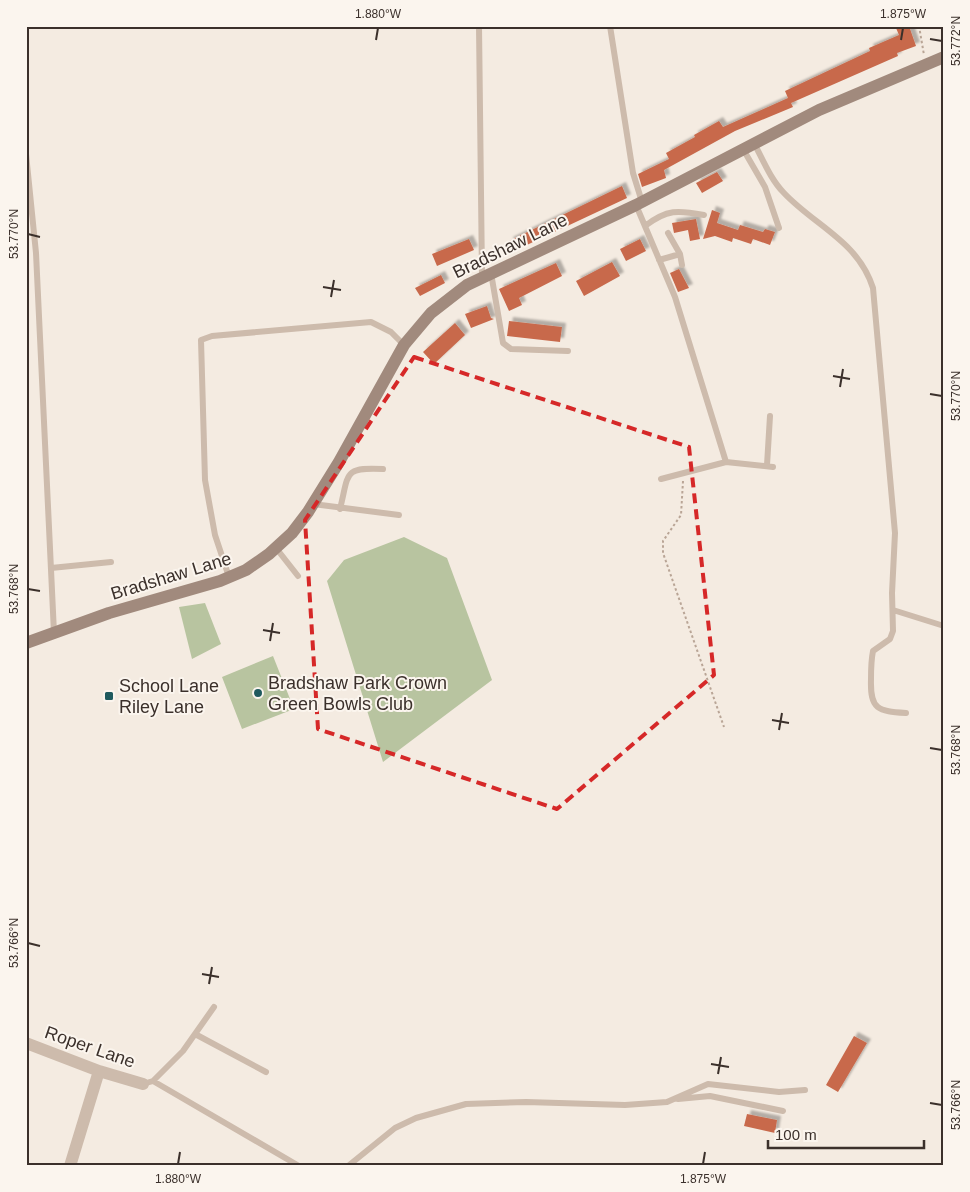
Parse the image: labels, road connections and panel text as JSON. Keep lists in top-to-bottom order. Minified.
{"streets":{"street":["Bradshaw Lane","Roper Lane"]},"places":{"other":["Bradshaw Park Crown Green Bowls Club"],"transit":["School Lane Riley Lane"]},"scale_bar":"100 m","coordinates":["1.880°W","1.875°W","53.772°N","53.770°N","53.768°N","53.766°N"]}
